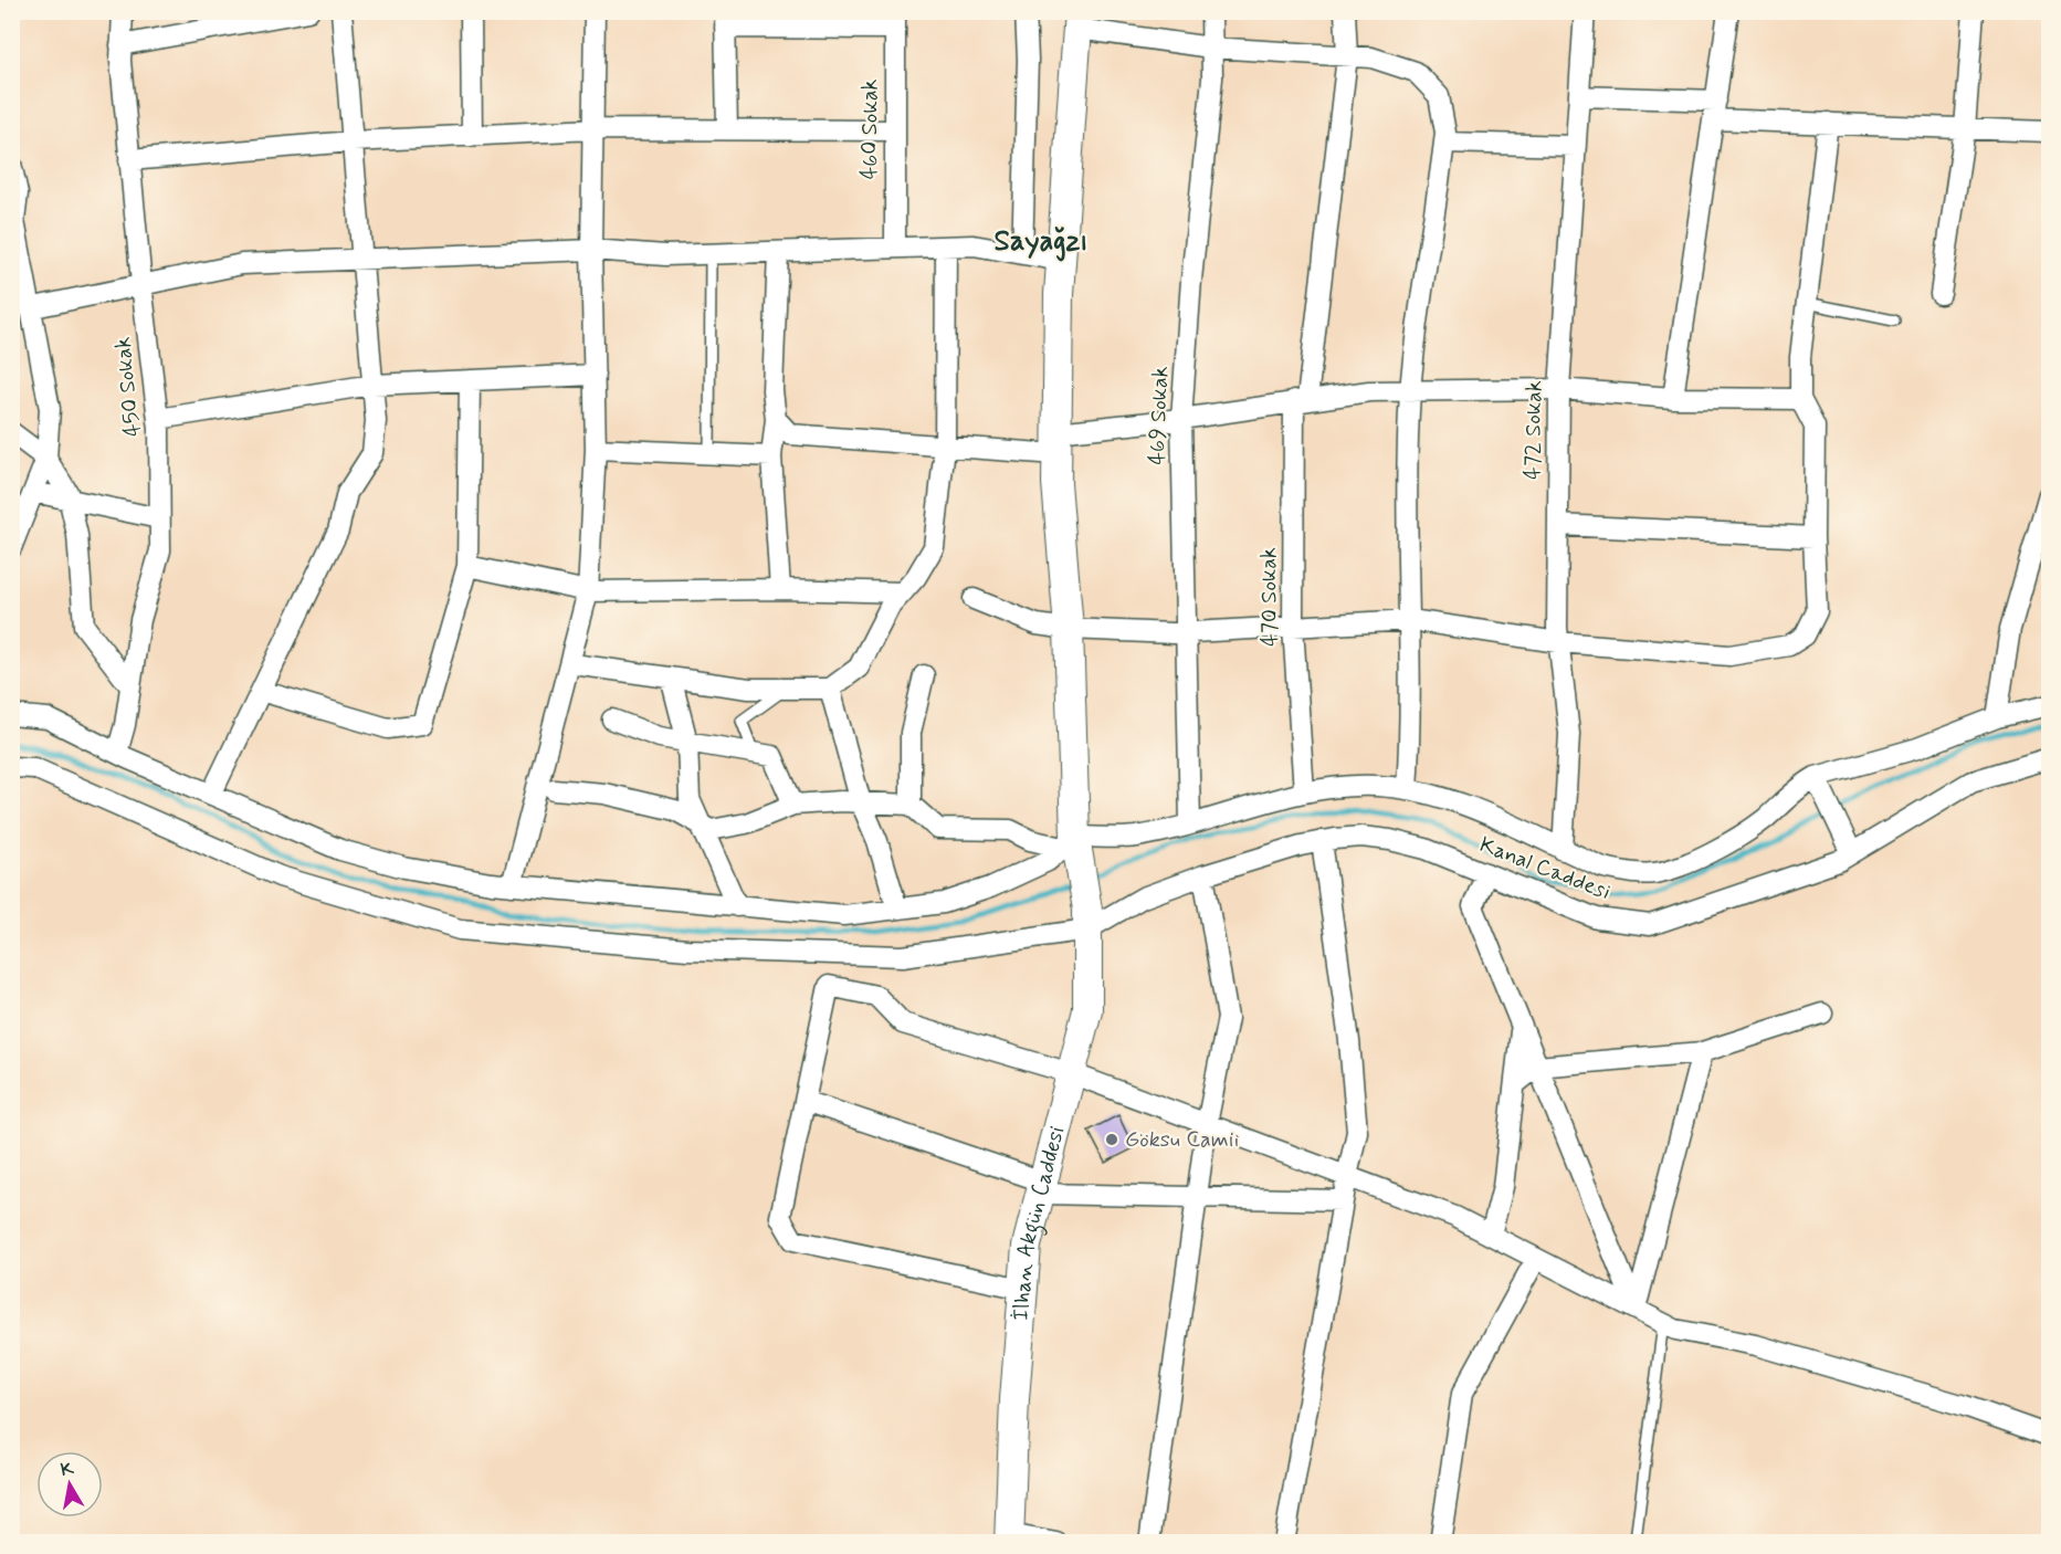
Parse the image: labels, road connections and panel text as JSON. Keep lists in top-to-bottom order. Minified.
{"streets":{"main road":["İlhan Akgün Caddesi"],"street":["460 Sokak","450 Sokak","469 Sokak","472 Sokak","470 Sokak","Kanal Caddesi"]},"crossings":[["Kanal Caddesi","İlhan Akgün Caddesi"]],"districts":["Sayağzı"],"places":["Göksu Camii"],"north":"top"}
